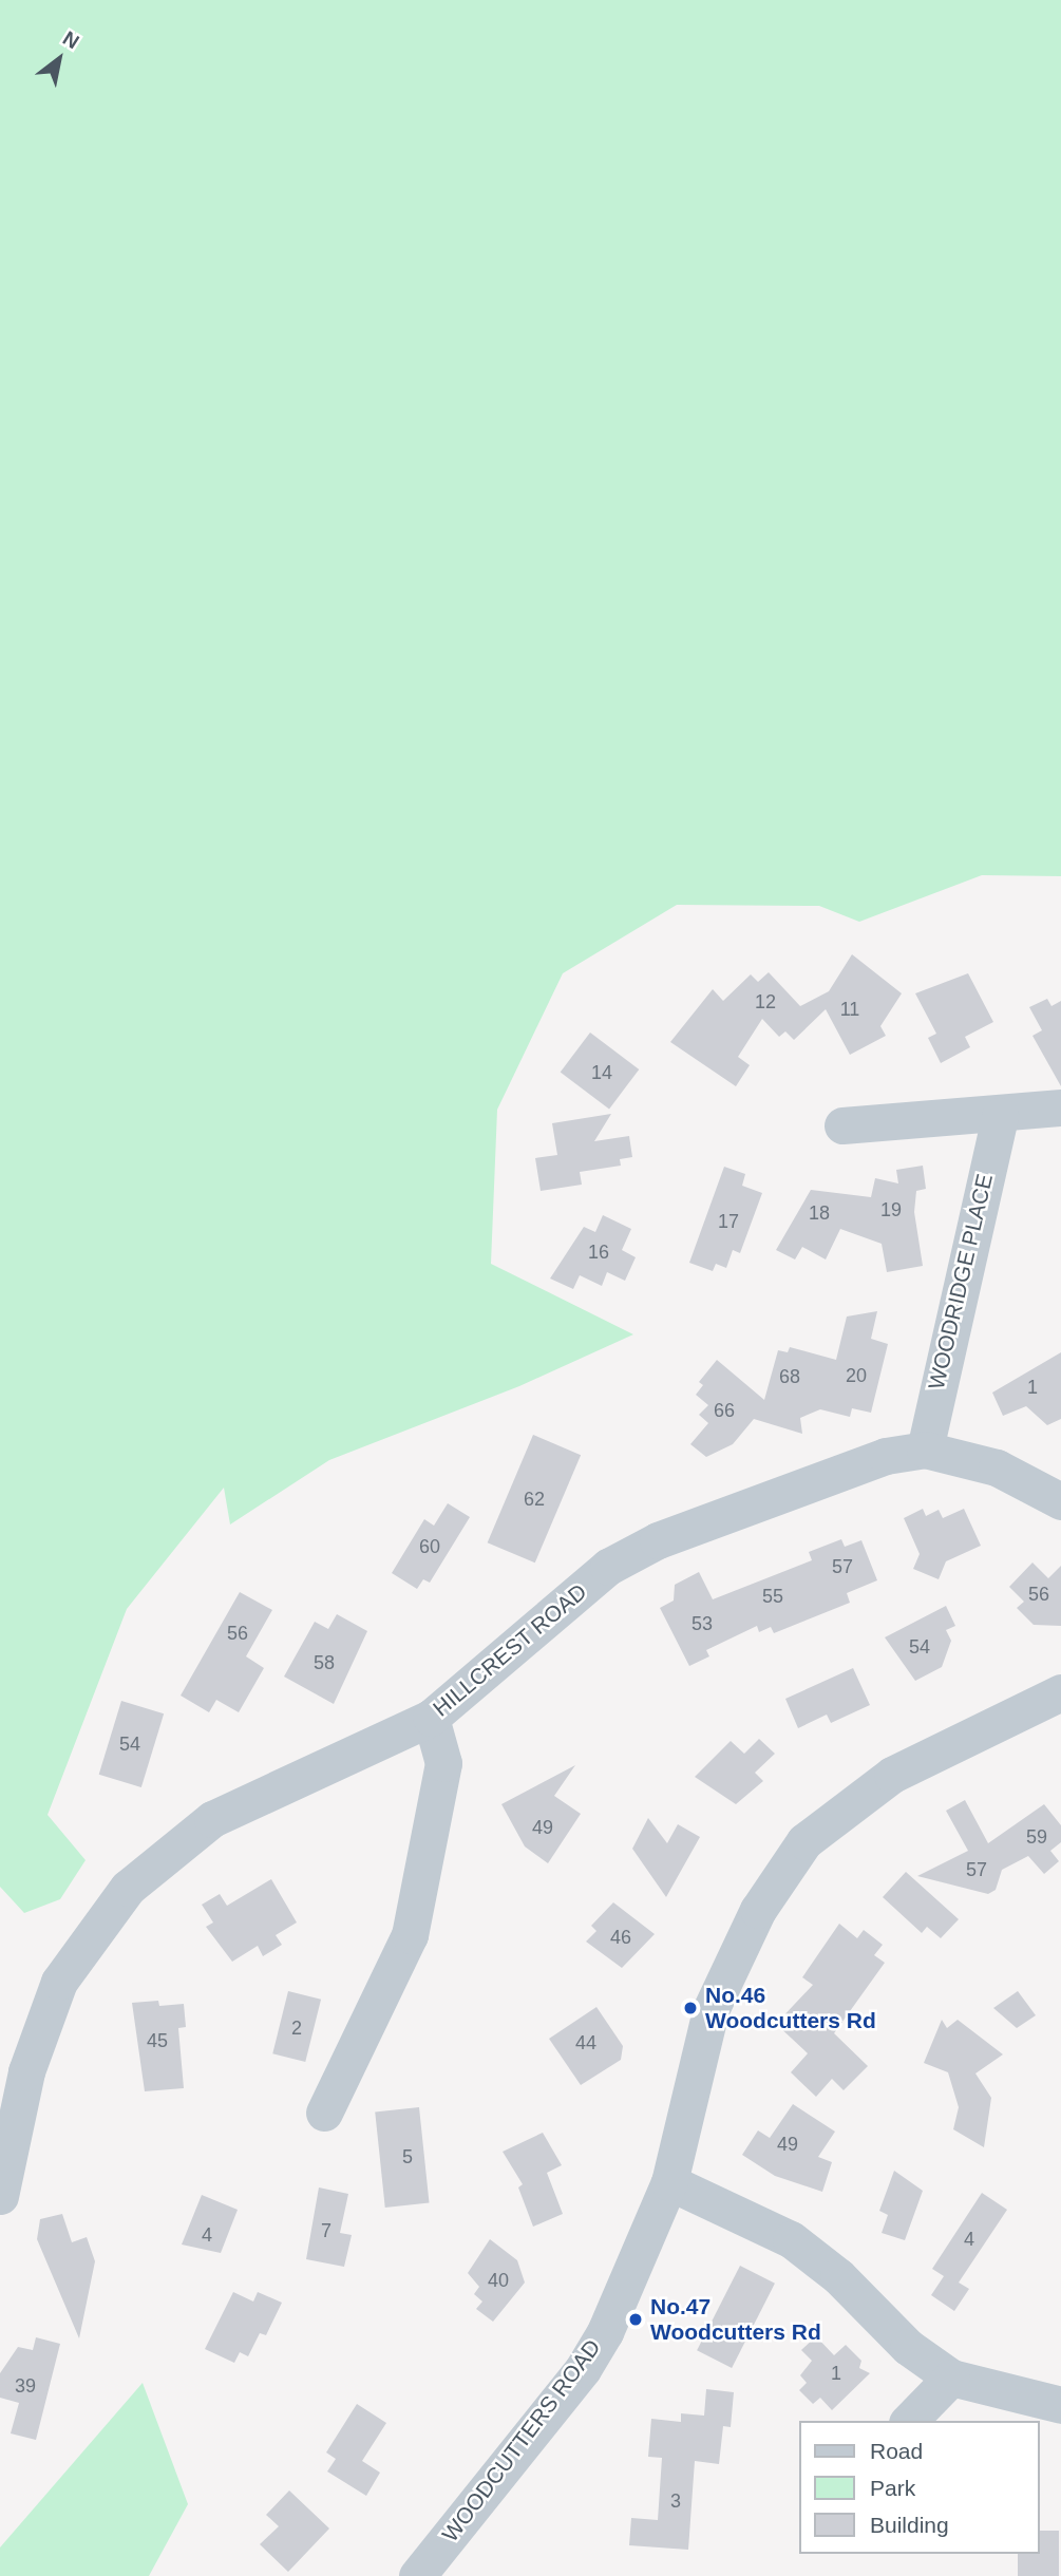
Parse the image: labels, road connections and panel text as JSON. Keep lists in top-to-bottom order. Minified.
{"streets":{"street":["WOODRIDGE PLACE","HILLCREST ROAD","WOODCUTTERS ROAD"]},"crossings":[["WOODRIDGE PLACE","HILLCREST ROAD"]],"places":["No.46 Woodcutters Rd","No.47 Woodcutters Rd"],"house_numbers":["12","11","14","19","18","17","16","20","68","1","66","62","60","57","56","55","53","56","54","58","54","49","59","57","46","2","45","44","49","5","7","4","4","40","1","39","3"],"legend":["Road","Park","Building"],"north":"top right"}
